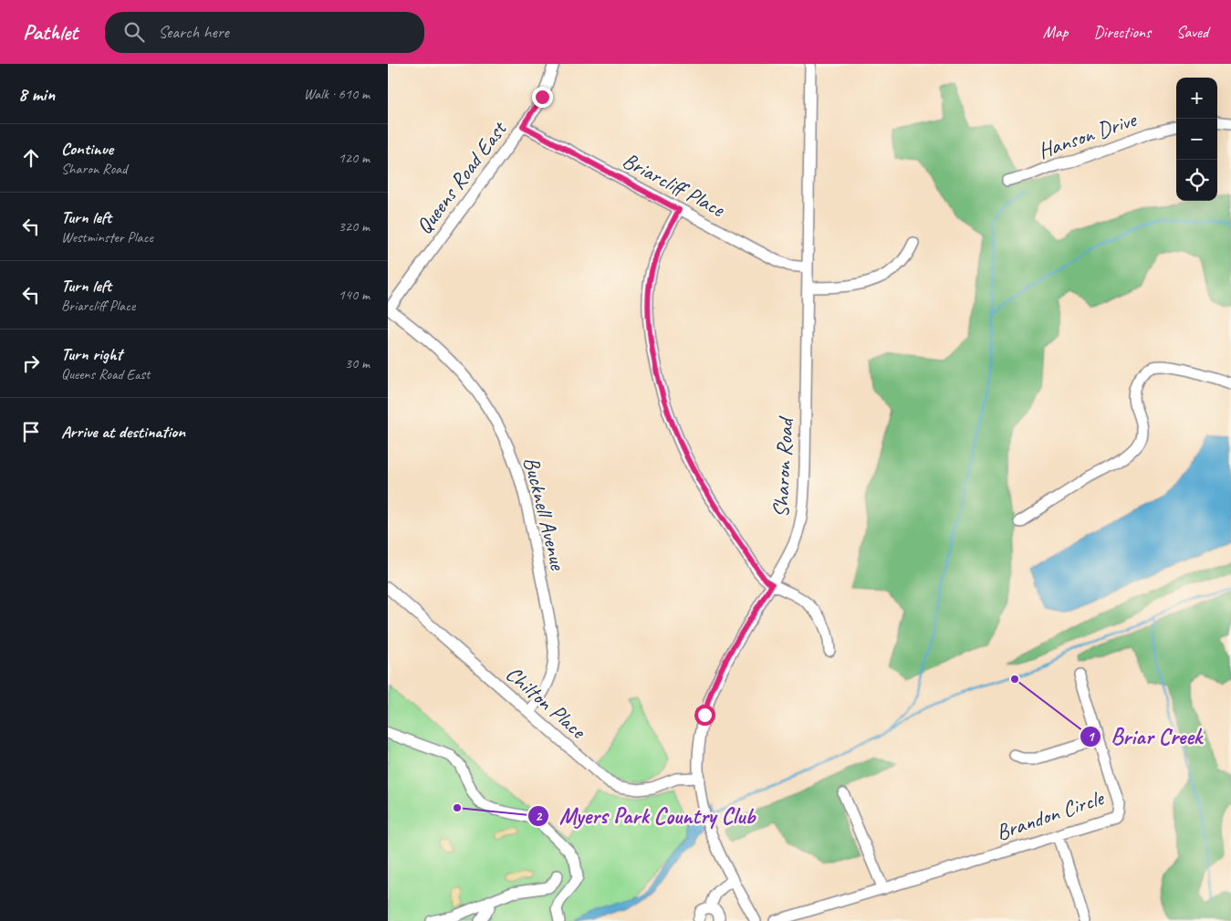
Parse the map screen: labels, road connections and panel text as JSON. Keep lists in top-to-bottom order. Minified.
{"streets":{"street":["Hanson Drive","Queens Road East","Briarcliff Place","Sharon Road","Bucknell Avenue","Chilton Place","Brandon Circle"]},"crossings":[["Queens Road East","Briarcliff Place"],["Queens Road East","Bucknell Avenue"],["Briarcliff Place","Sharon Road"],["Sharon Road","Chilton Place"],["Bucknell Avenue","Chilton Place"]],"places":["Briar Creek","Myers Park Country Club"],"page":{"header":"Pathlet","search":"Search here","nav":["Map","Directions","Saved"],"heading":["8 min","Walk · 610 m"],"map_buttons":["+","−"],"list":[["Continue","Sharon Road","120 m"],["Turn left","Westminster Place","320 m"],["Turn left","Briarcliff Place","140 m"],["Turn right","Queens Road East","30 m"],"Arrive at destination"]}}
